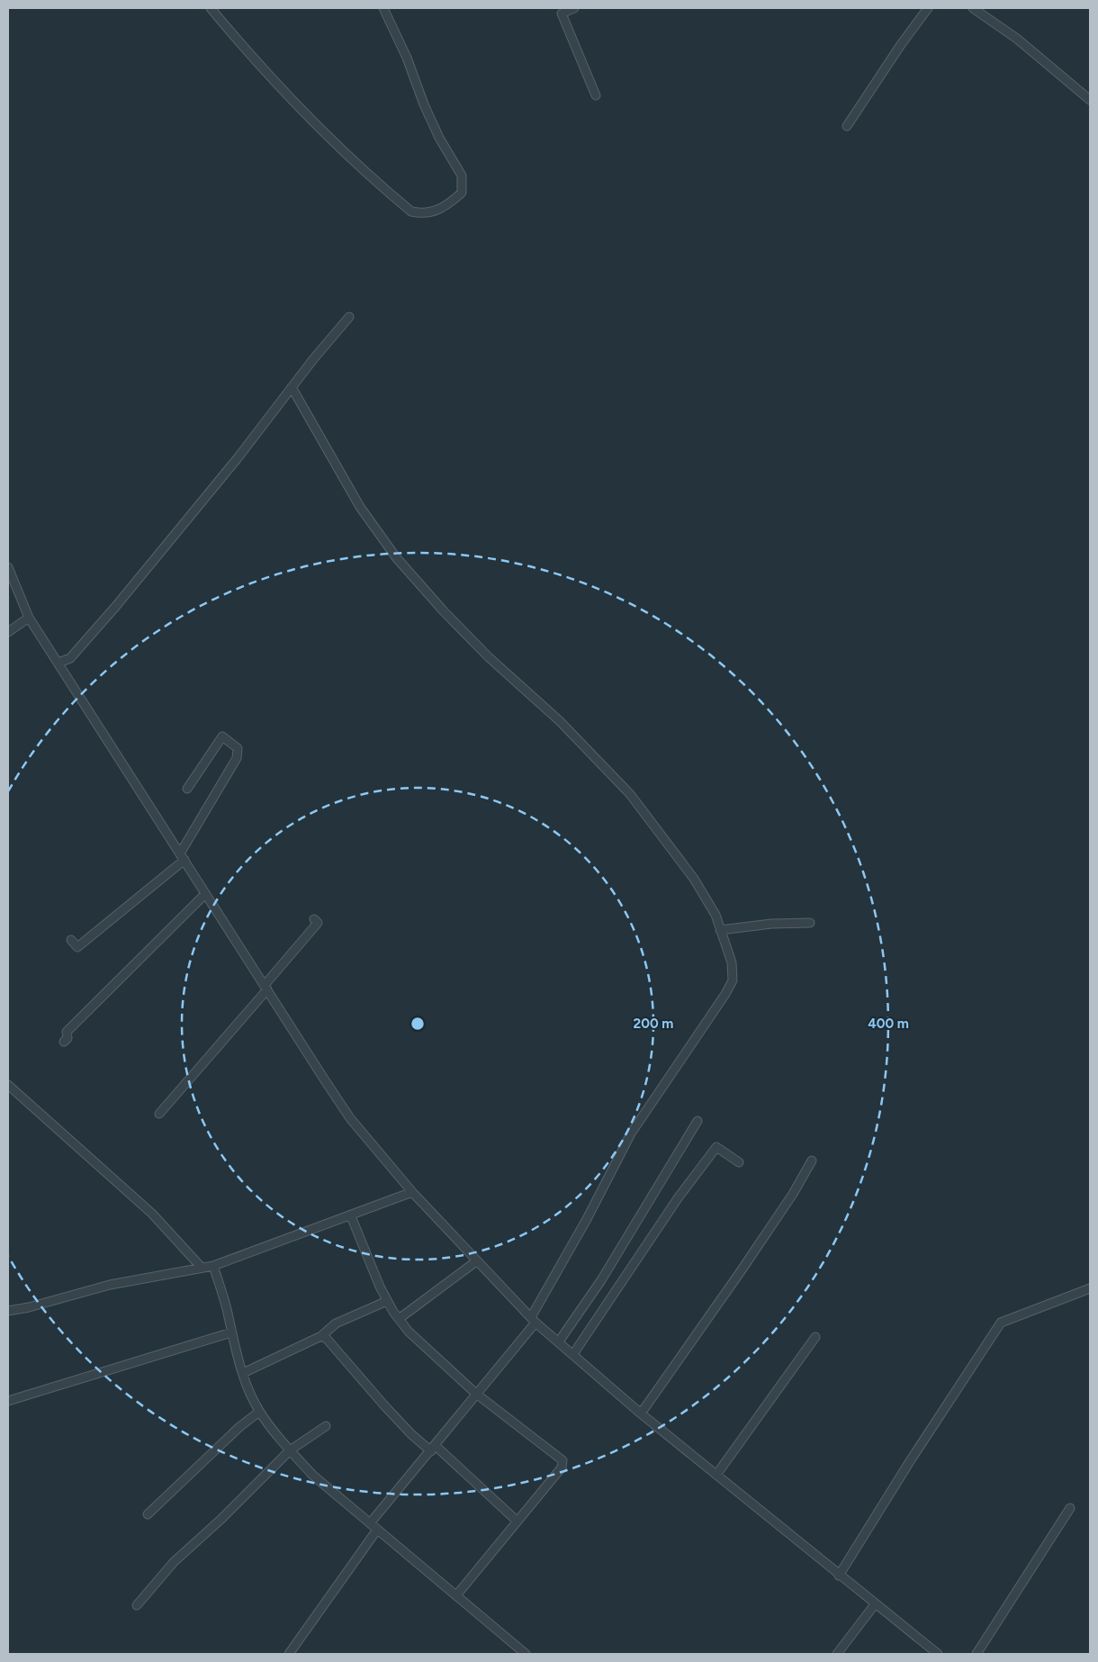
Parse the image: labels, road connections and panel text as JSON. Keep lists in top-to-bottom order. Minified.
{"rings":["200 m","400 m"]}
